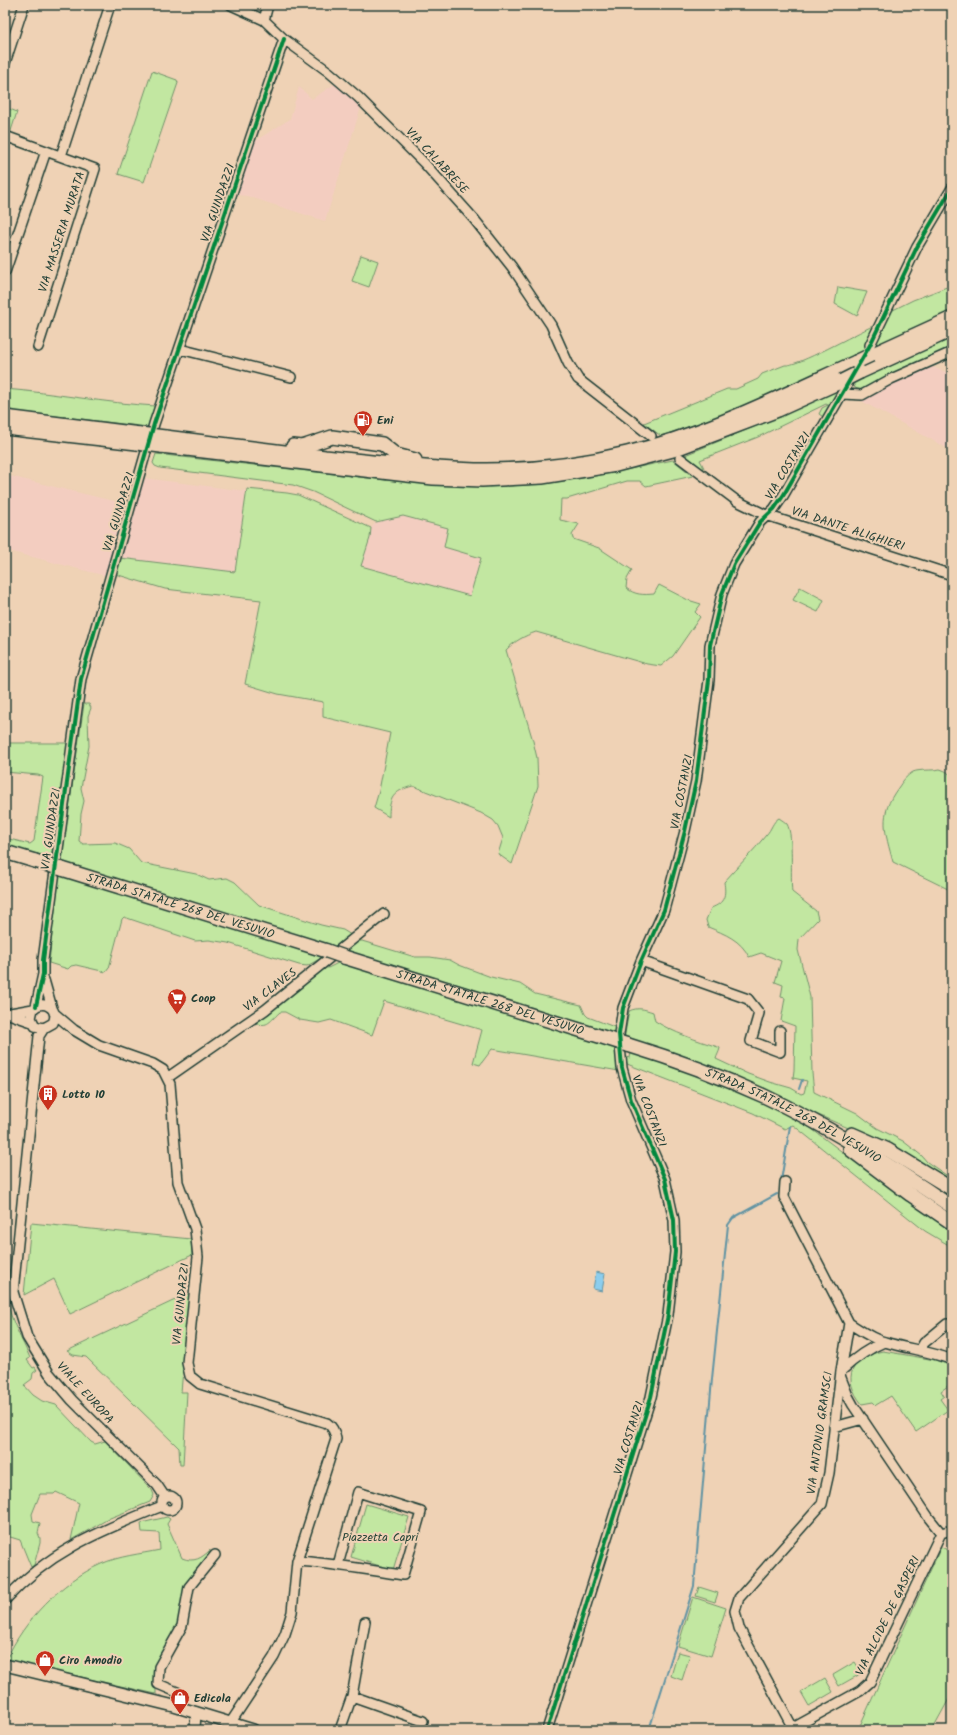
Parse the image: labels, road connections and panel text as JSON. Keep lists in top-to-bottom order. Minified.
{"streets":{"highway":["STRADA STATALE 268 DEL VESUVIO"],"street":["VIA CALABRESE","VIA GUINDAZZI","VIA MASSERIA MURATA","VIA COSTANZI","VIA DANTE ALIGHIERI","VIA CLAVES","VIALE EUROPA","VIA ANTONIO GRAMSCI","VIA ALCIDE DE GASPERI"]},"crossings":[["VIA CALABRESE","VIA GUINDAZZI"],["VIA GUINDAZZI","VIA CLAVES"],["VIA GUINDAZZI","VIALE EUROPA"],["VIA COSTANZI","VIA DANTE ALIGHIERI"],["VIA ANTONIO GRAMSCI","VIA ALCIDE DE GASPERI"]],"parks":["Piazzetta Capri"],"places":{"fuel station":["Eni"],"supermarket":["Coop"],"building":["Lotto 10"],"shop":["Ciro Amodio","Edicola"]}}
